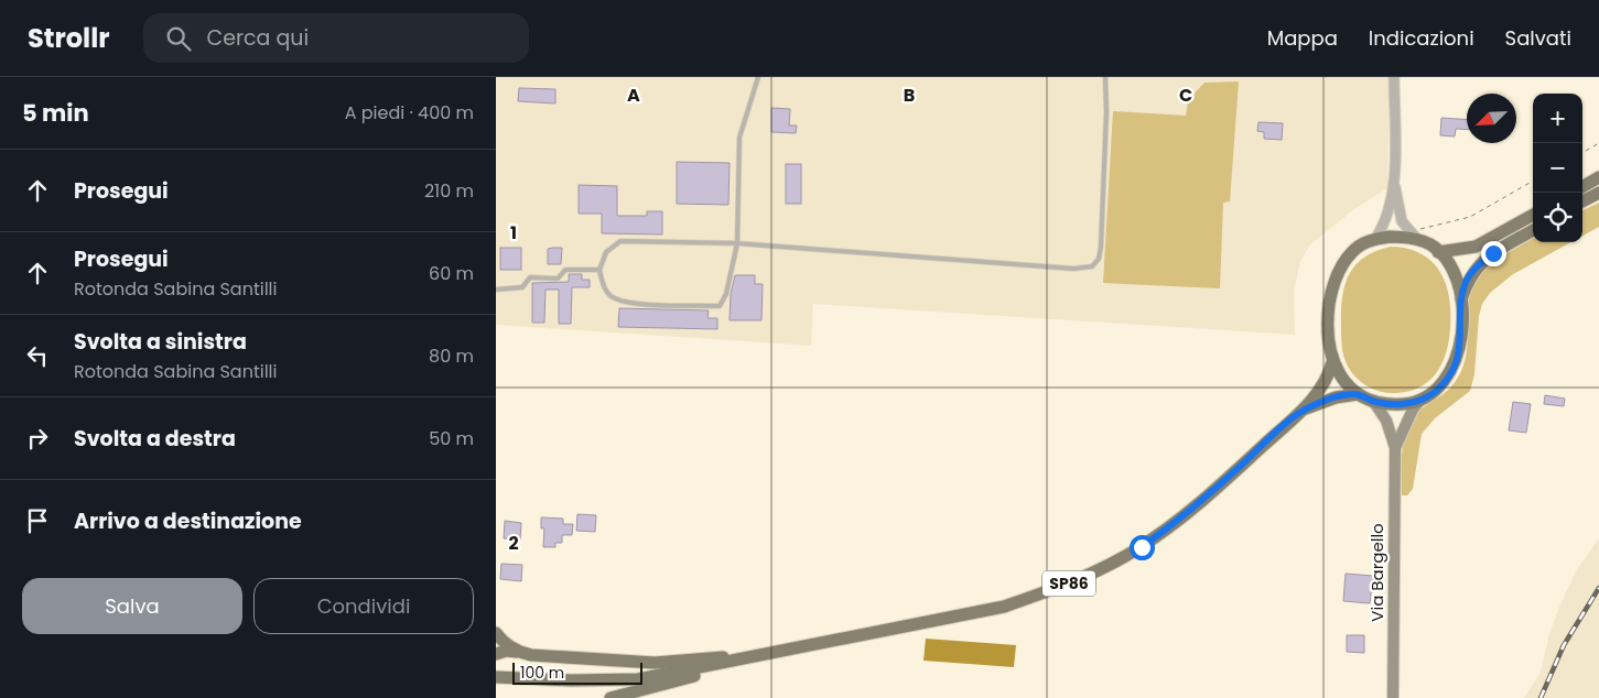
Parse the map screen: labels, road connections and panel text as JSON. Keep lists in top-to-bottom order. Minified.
{"streets":{"main road":["Via Bargello","SP86"]},"crossings":[["Via Bargello","SP86"]],"scale_bar":"100 m","north":"bottom left","page":{"header":"Strollr","search":"Cerca qui","nav":["Mappa","Indicazioni","Salvati"],"heading":["5 min","A piedi · 400 m"],"map_buttons":["+","−"],"list":[["Prosegui","210 m"],["Prosegui","Rotonda Sabina Santilli","60 m"],["Svolta a sinistra","Rotonda Sabina Santilli","80 m"],["Svolta a destra","50 m"],"Arrivo a destinazione"],"buttons":["Salva","Condividi"],"scale":"100 m"},"grid":{"columns":["A","B","C"],"rows":["1","2"]}}
